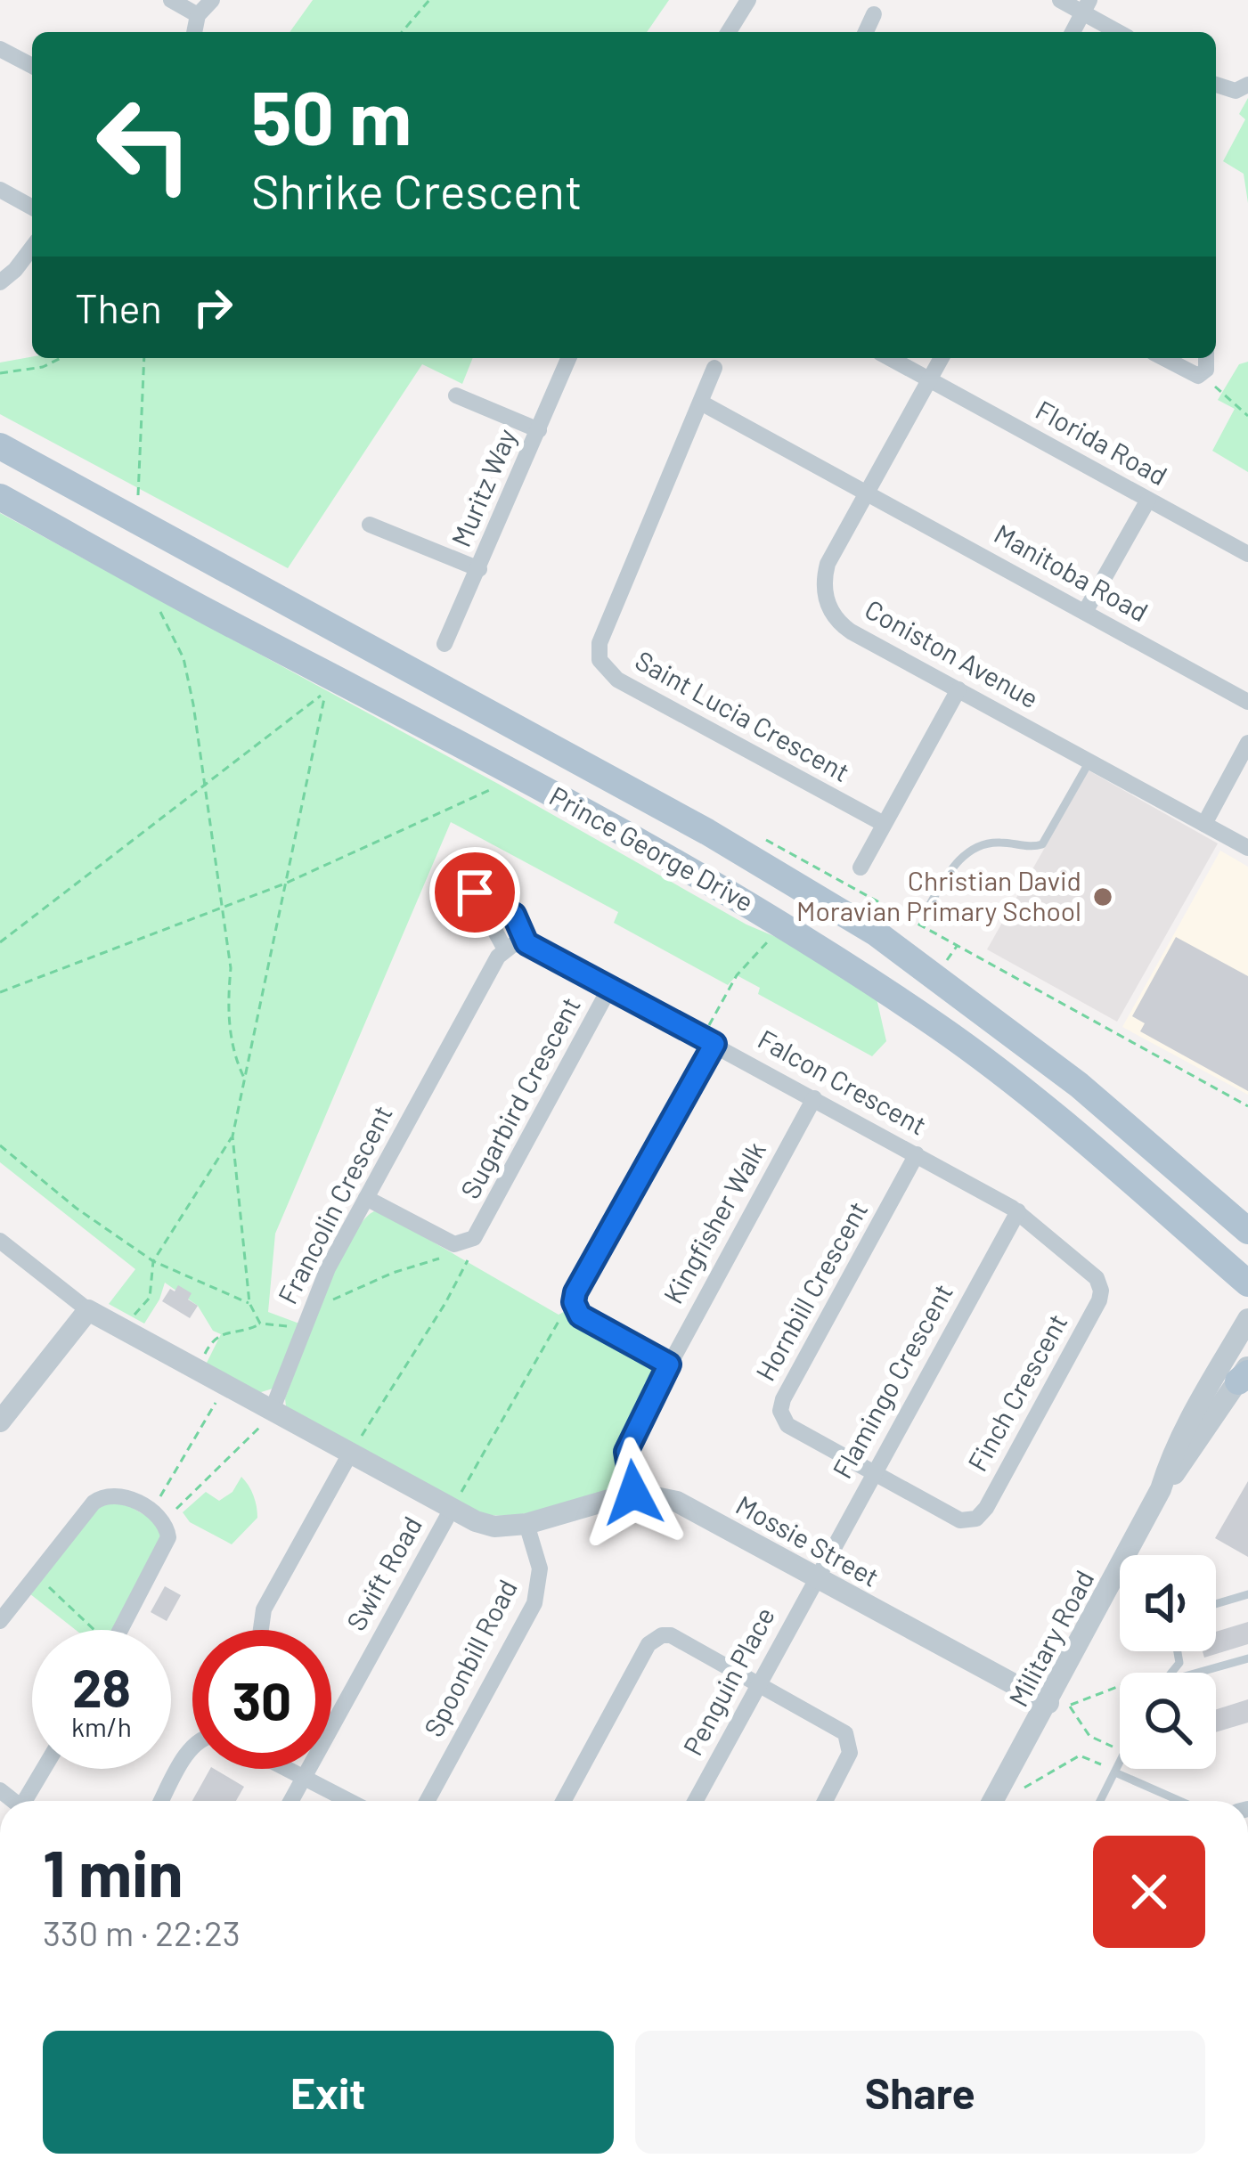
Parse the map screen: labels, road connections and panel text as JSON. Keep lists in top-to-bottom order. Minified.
{"streets":{"main road":["Prince George Drive"],"street":["Florida Road","Muritz Way","Manitoba Road","Coniston Avenue","Saint Lucia Crescent","Falcon Crescent","Sugarbird Crescent","Francolin Crescent","Kingfisher Walk","Hornbill Crescent","Flamingo Crescent","Finch Crescent","Mossie Street","Swift Road","Military Road","Spoonbill Road","Penguin Place"]},"crossings":[["Florida Road","Coniston Avenue"],["Manitoba Road","Coniston Avenue"],["Falcon Crescent","Sugarbird Crescent"],["Falcon Crescent","Francolin Crescent"],["Falcon Crescent","Kingfisher Walk"],["Falcon Crescent","Hornbill Crescent"],["Falcon Crescent","Flamingo Crescent"],["Falcon Crescent","Finch Crescent"],["Kingfisher Walk","Mossie Street"],["Hornbill Crescent","Flamingo Crescent"],["Hornbill Crescent","Finch Crescent"],["Flamingo Crescent","Finch Crescent"],["Flamingo Crescent","Mossie Street"],["Flamingo Crescent","Penguin Place"],["Mossie Street","Military Road"],["Mossie Street","Penguin Place"]],"places":["Christian David Moravian Primary School"],"page":{"turn":["50 m","Shrike Crescent"],"then":"Then","speed":"28 km/h","limit":"30","heading":["1 min","330 m · 22:23"],"buttons":["Exit","Share"]}}
